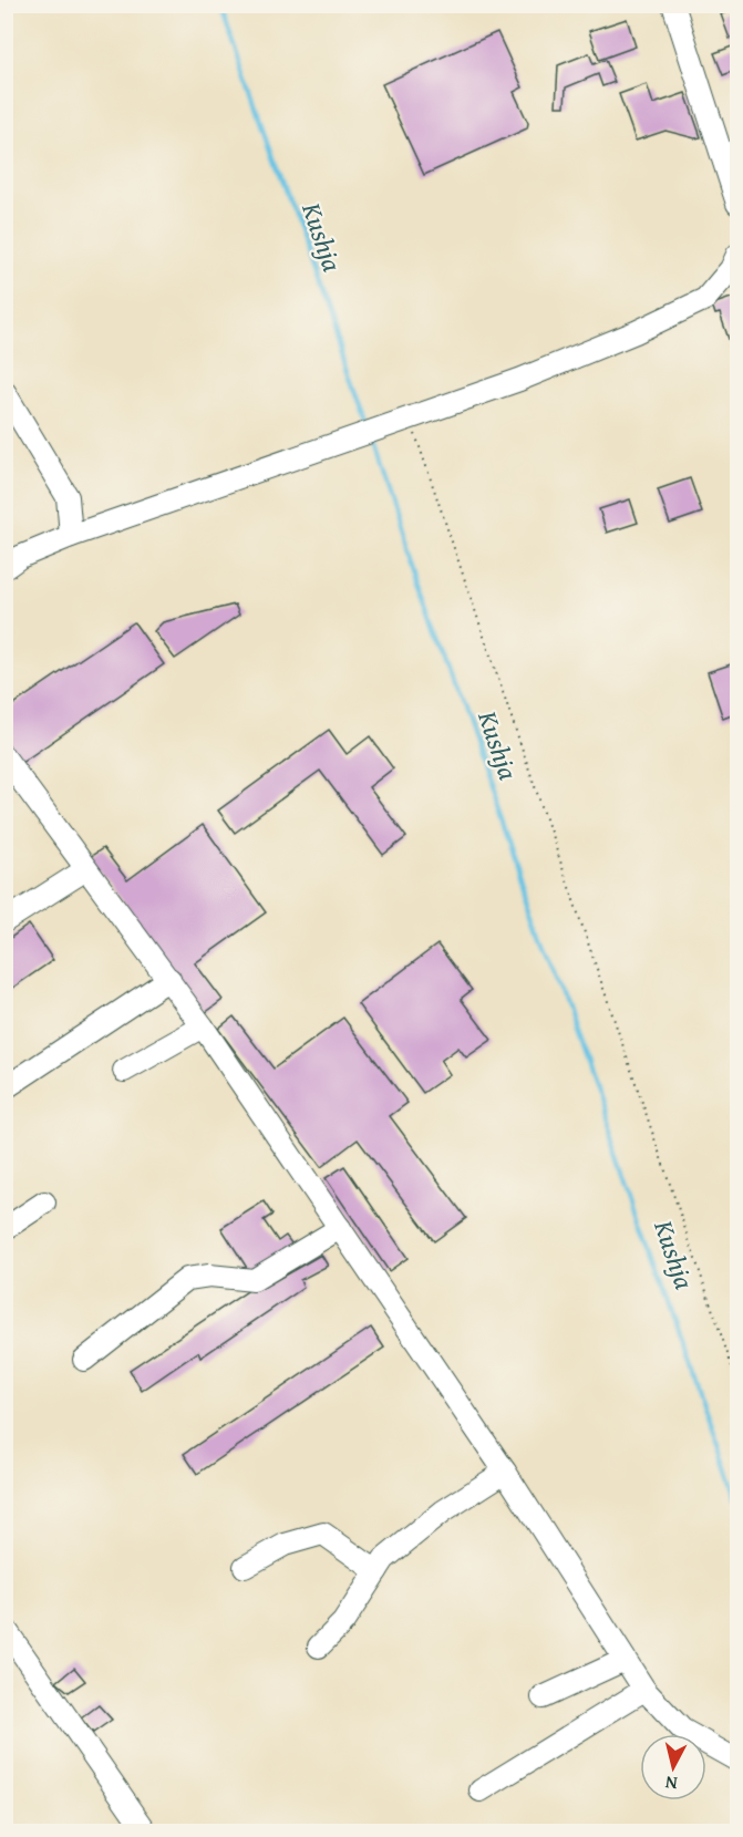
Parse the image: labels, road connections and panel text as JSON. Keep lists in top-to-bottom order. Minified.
{"water":["Kushja"],"north":"bottom"}
